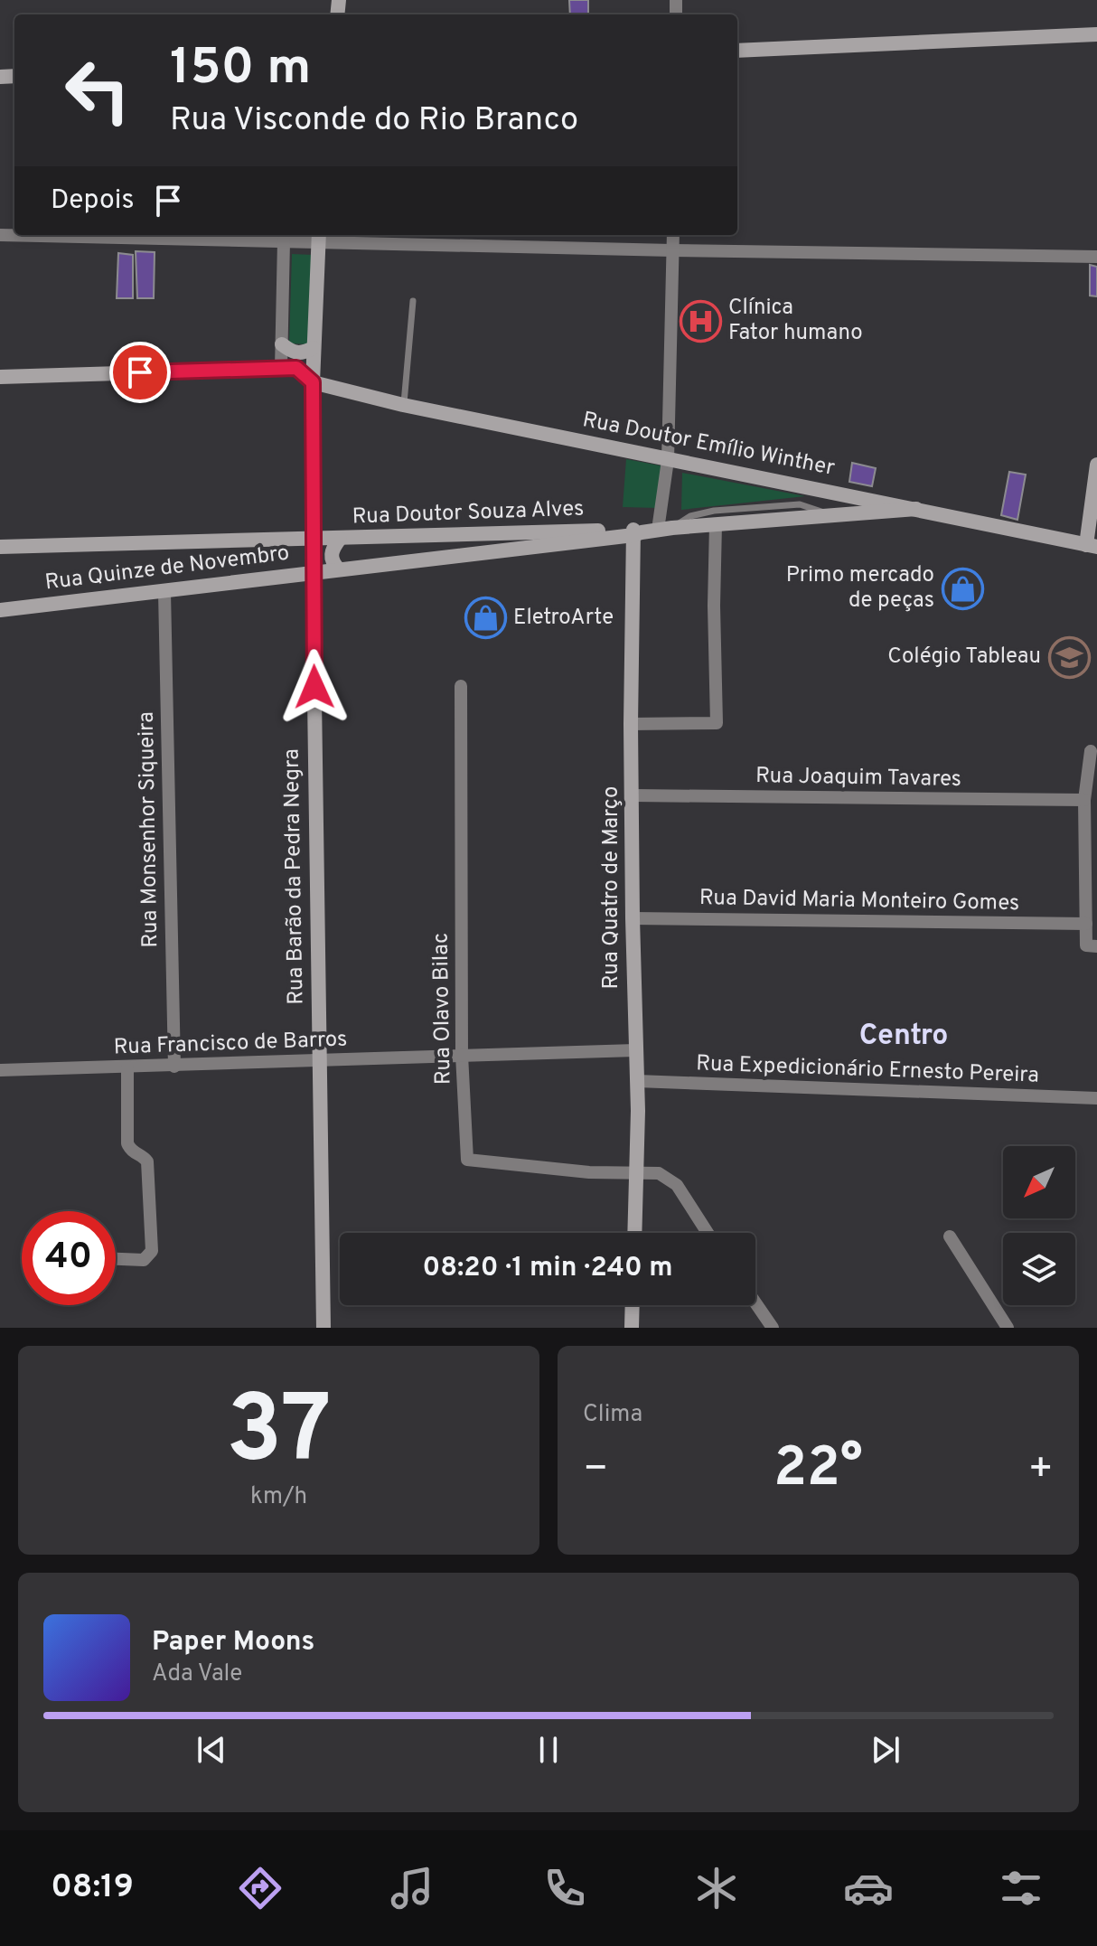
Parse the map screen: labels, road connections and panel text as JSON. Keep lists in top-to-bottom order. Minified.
{"streets":{"main road":["Rua Doutor Emílio Winther","Rua Doutor Souza Alves","Rua Quinze de Novembro","Rua Barão da Pedra Negra","Rua Quatro de Março"],"street":["Rua Joaquim Tavares","Rua Monsenhor Siqueira","Rua David Maria Monteiro Gomes","Rua Olavo Bilac","Rua Francisco de Barros","Rua Expedicionário Ernesto Pereira"]},"crossings":[["Rua Doutor Emílio Winther","Rua Quinze de Novembro"],["Rua Doutor Emílio Winther","Rua Barão da Pedra Negra"],["Rua Doutor Souza Alves","Rua Quinze de Novembro"],["Rua Doutor Souza Alves","Rua Barão da Pedra Negra"],["Rua Doutor Souza Alves","Rua Quatro de Março"],["Rua Quinze de Novembro","Rua Monsenhor Siqueira"],["Rua Quinze de Novembro","Rua Barão da Pedra Negra"],["Rua Quinze de Novembro","Rua Quatro de Março"],["Rua Joaquim Tavares","Rua Quatro de Março"],["Rua Monsenhor Siqueira","Rua Francisco de Barros"],["Rua Barão da Pedra Negra","Rua Francisco de Barros"],["Rua Quatro de Março","Rua David Maria Monteiro Gomes"],["Rua Quatro de Março","Rua Olavo Bilac"],["Rua Quatro de Março","Rua Francisco de Barros"],["Rua Quatro de Março","Rua Expedicionário Ernesto Pereira"],["Rua Olavo Bilac","Rua Francisco de Barros"]],"districts":["Centro"],"places":{"hospital":["Clínica Fator humano"],"shop":["Primo mercado de peças","EletroArte"],"school or university":["Colégio Tableau"]},"north":"bottom left","page":{"turn":["150 m","Rua Visconde do Rio Branco"],"then":"Depois","limit":"40","trip":"08:20 · 1 min · 240 m","tile":[["37","km/h"],"Clima"],"heat":["−","22°","+"],"song":["Paper Moons","Ada Vale"],"tabs":"08:19"}}
